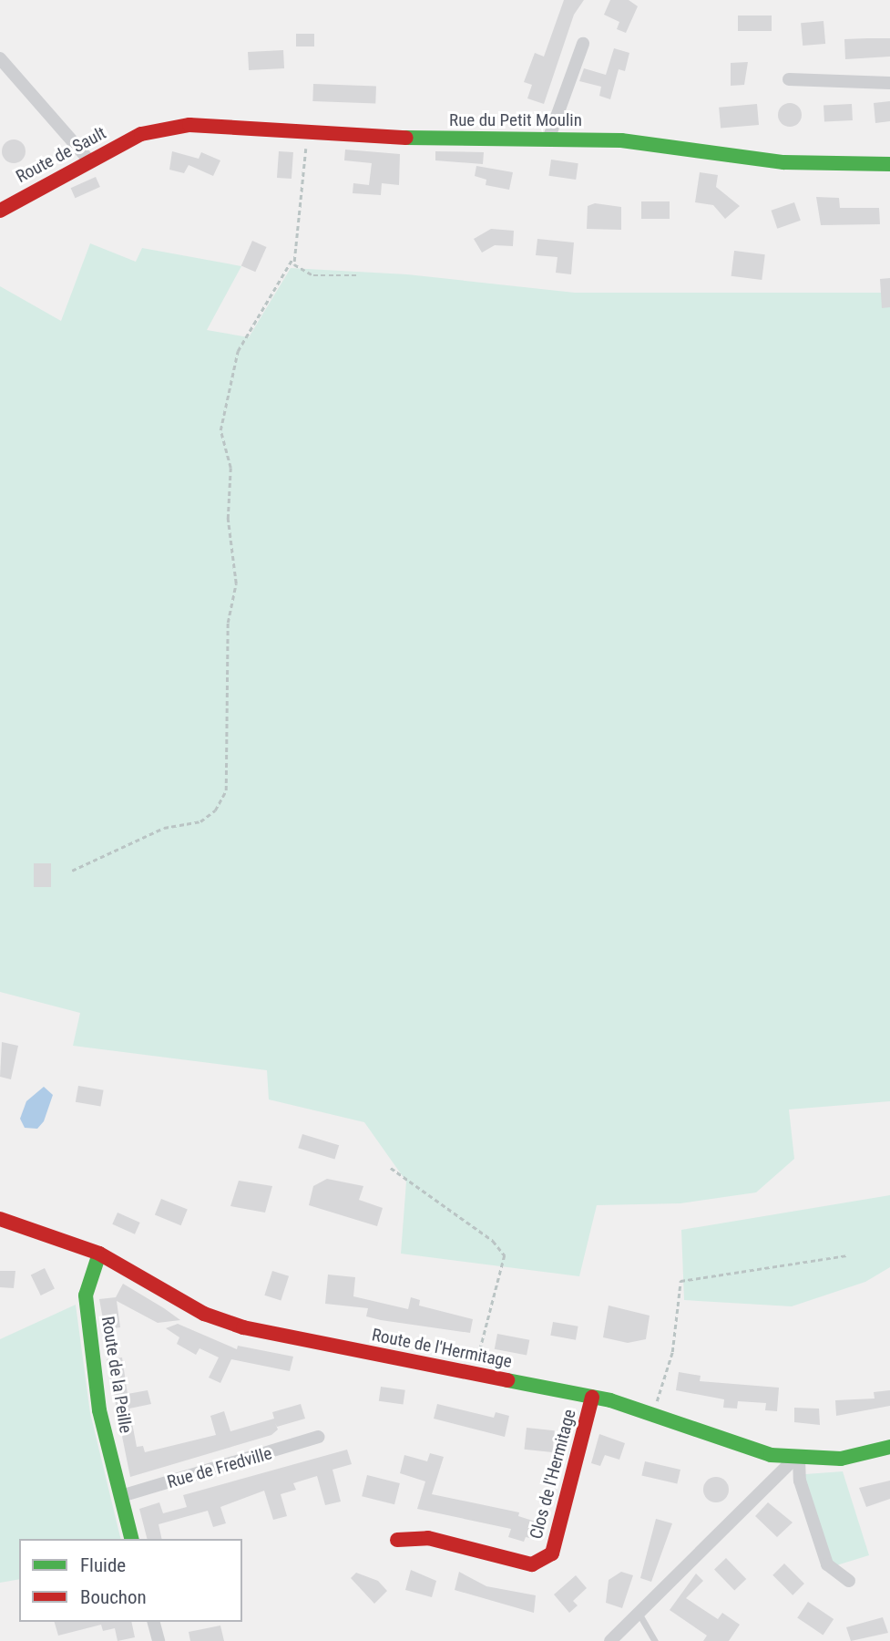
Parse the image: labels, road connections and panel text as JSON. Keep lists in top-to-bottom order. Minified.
{"streets":{"street":["Rue du Petit Moulin","Route de Sault","Route de l'Hermitage","Route de la Peille","Rue de Fredville","Clos de l'Hermitage"]},"crossings":[["Rue du Petit Moulin","Route de Sault"],["Route de l'Hermitage","Route de la Peille"],["Route de l'Hermitage","Clos de l'Hermitage"],["Route de la Peille","Rue de Fredville"]],"legend":["Fluide","Bouchon"]}
